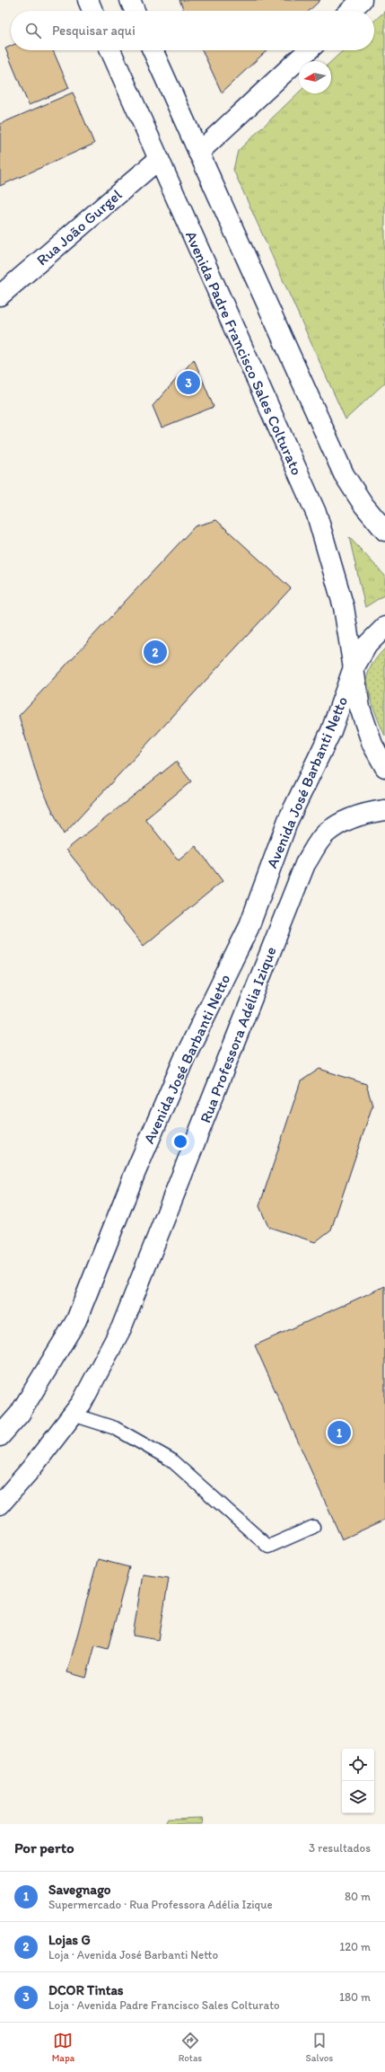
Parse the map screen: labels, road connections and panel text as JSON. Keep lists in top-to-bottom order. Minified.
{"streets":{"street":["Rua João Gurgel","Avenida Padre Francisco Sales Colturato","Avenida José Barbanti Netto","Rua Professora Adélia Izique"]},"crossings":[["Rua João Gurgel","Avenida Padre Francisco Sales Colturato"],["Avenida Padre Francisco Sales Colturato","Avenida José Barbanti Netto"]],"north":"left","page":{"search":"Pesquisar aqui","pins":["3","2","1"],"heading":["Por perto","3 resultados"],"list":[{"mark":"1","name":"Savegnago","note":"Supermercado · Rua Professora Adélia Izique","value":"80 m"},{"mark":"2","name":"Lojas G","note":"Loja · Avenida José Barbanti Netto","value":"120 m"},{"mark":"3","name":"DCOR Tintas","note":"Loja · Avenida Padre Francisco Sales Colturato","value":"180 m"}],"nav":["Mapa","Rotas","Salvos"]}}
